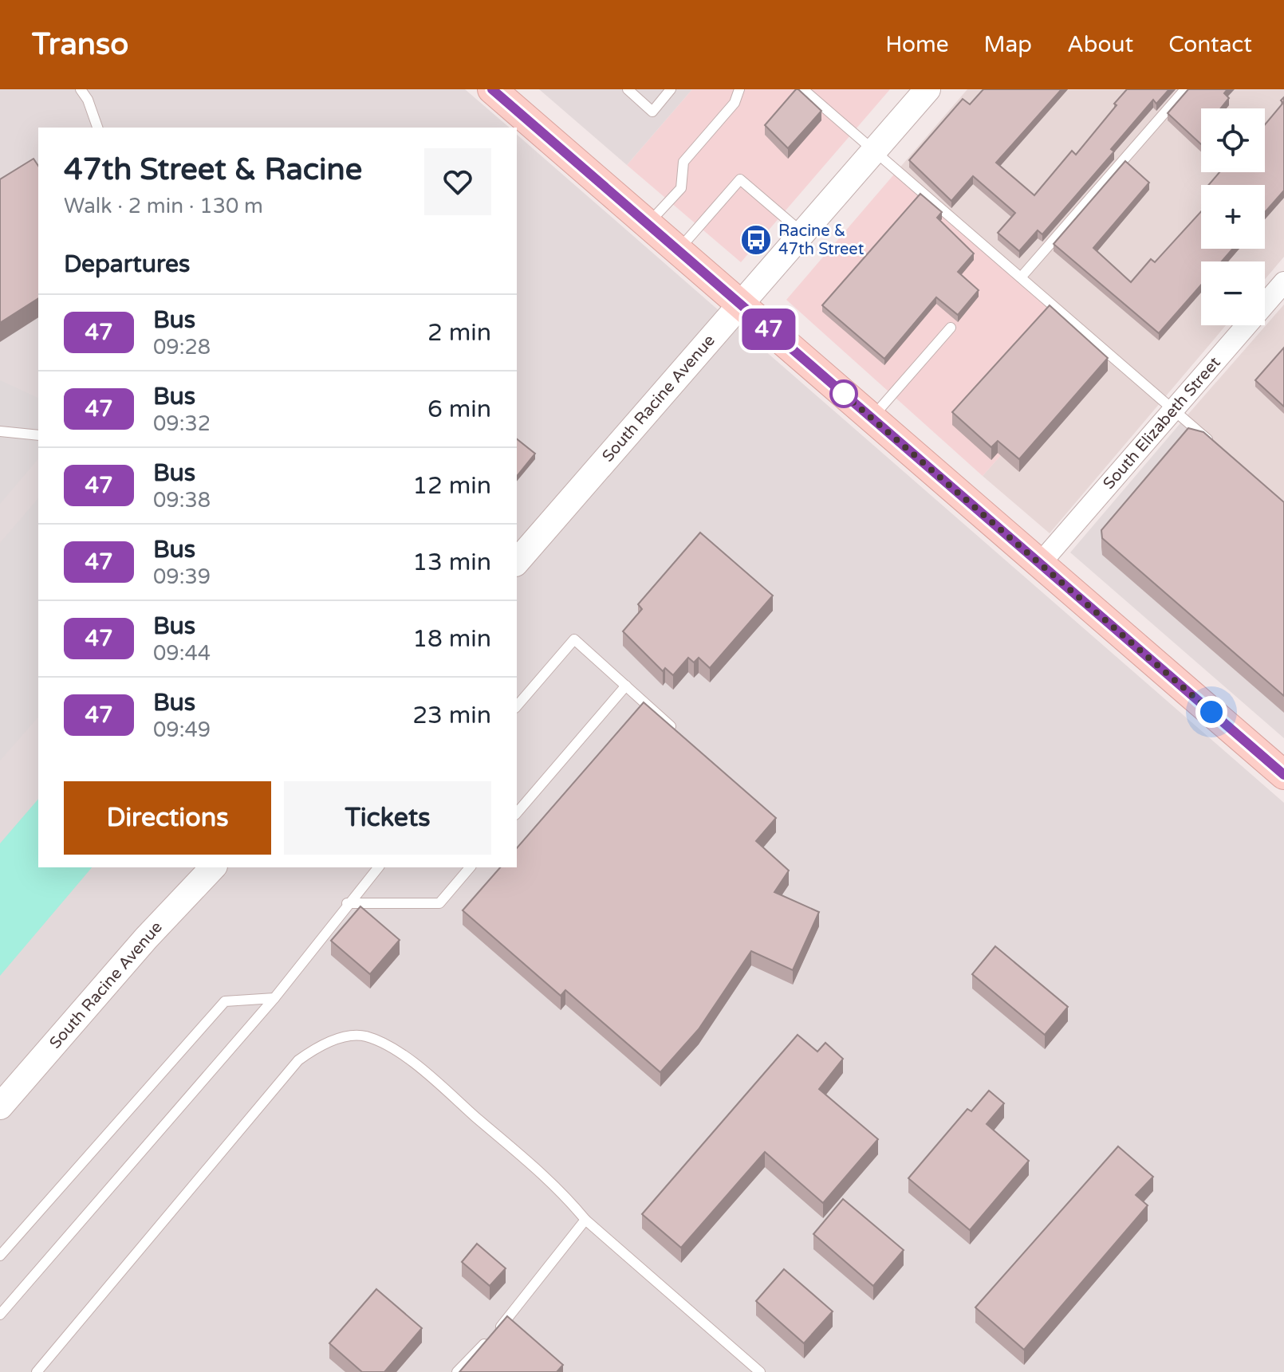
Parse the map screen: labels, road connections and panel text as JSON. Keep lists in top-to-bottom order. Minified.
{"streets":{"street":["South Racine Avenue","South Elizabeth Street"]},"places":{"bus stop":["Racine & 47th Street"]},"lines":["bus line 47"],"page":{"header":"Transo","nav":["Home","Map","About","Contact"],"on_map":"47","map_buttons":["+","−"],"heading":[["47th Street & Racine","Walk · 2 min · 130 m"],"Departures"],"list":[{"mark":"47","name":"Bus","note":"09:28","value":"2 min"},{"mark":"47","name":"Bus","note":"09:32","value":"6 min"},{"mark":"47","name":"Bus","note":"09:38","value":"12 min"},{"mark":"47","name":"Bus","note":"09:39","value":"13 min"},{"mark":"47","name":"Bus","note":"09:44","value":"18 min"},{"mark":"47","name":"Bus","note":"09:49","value":"23 min"}],"buttons":["Directions","Tickets"]}}
